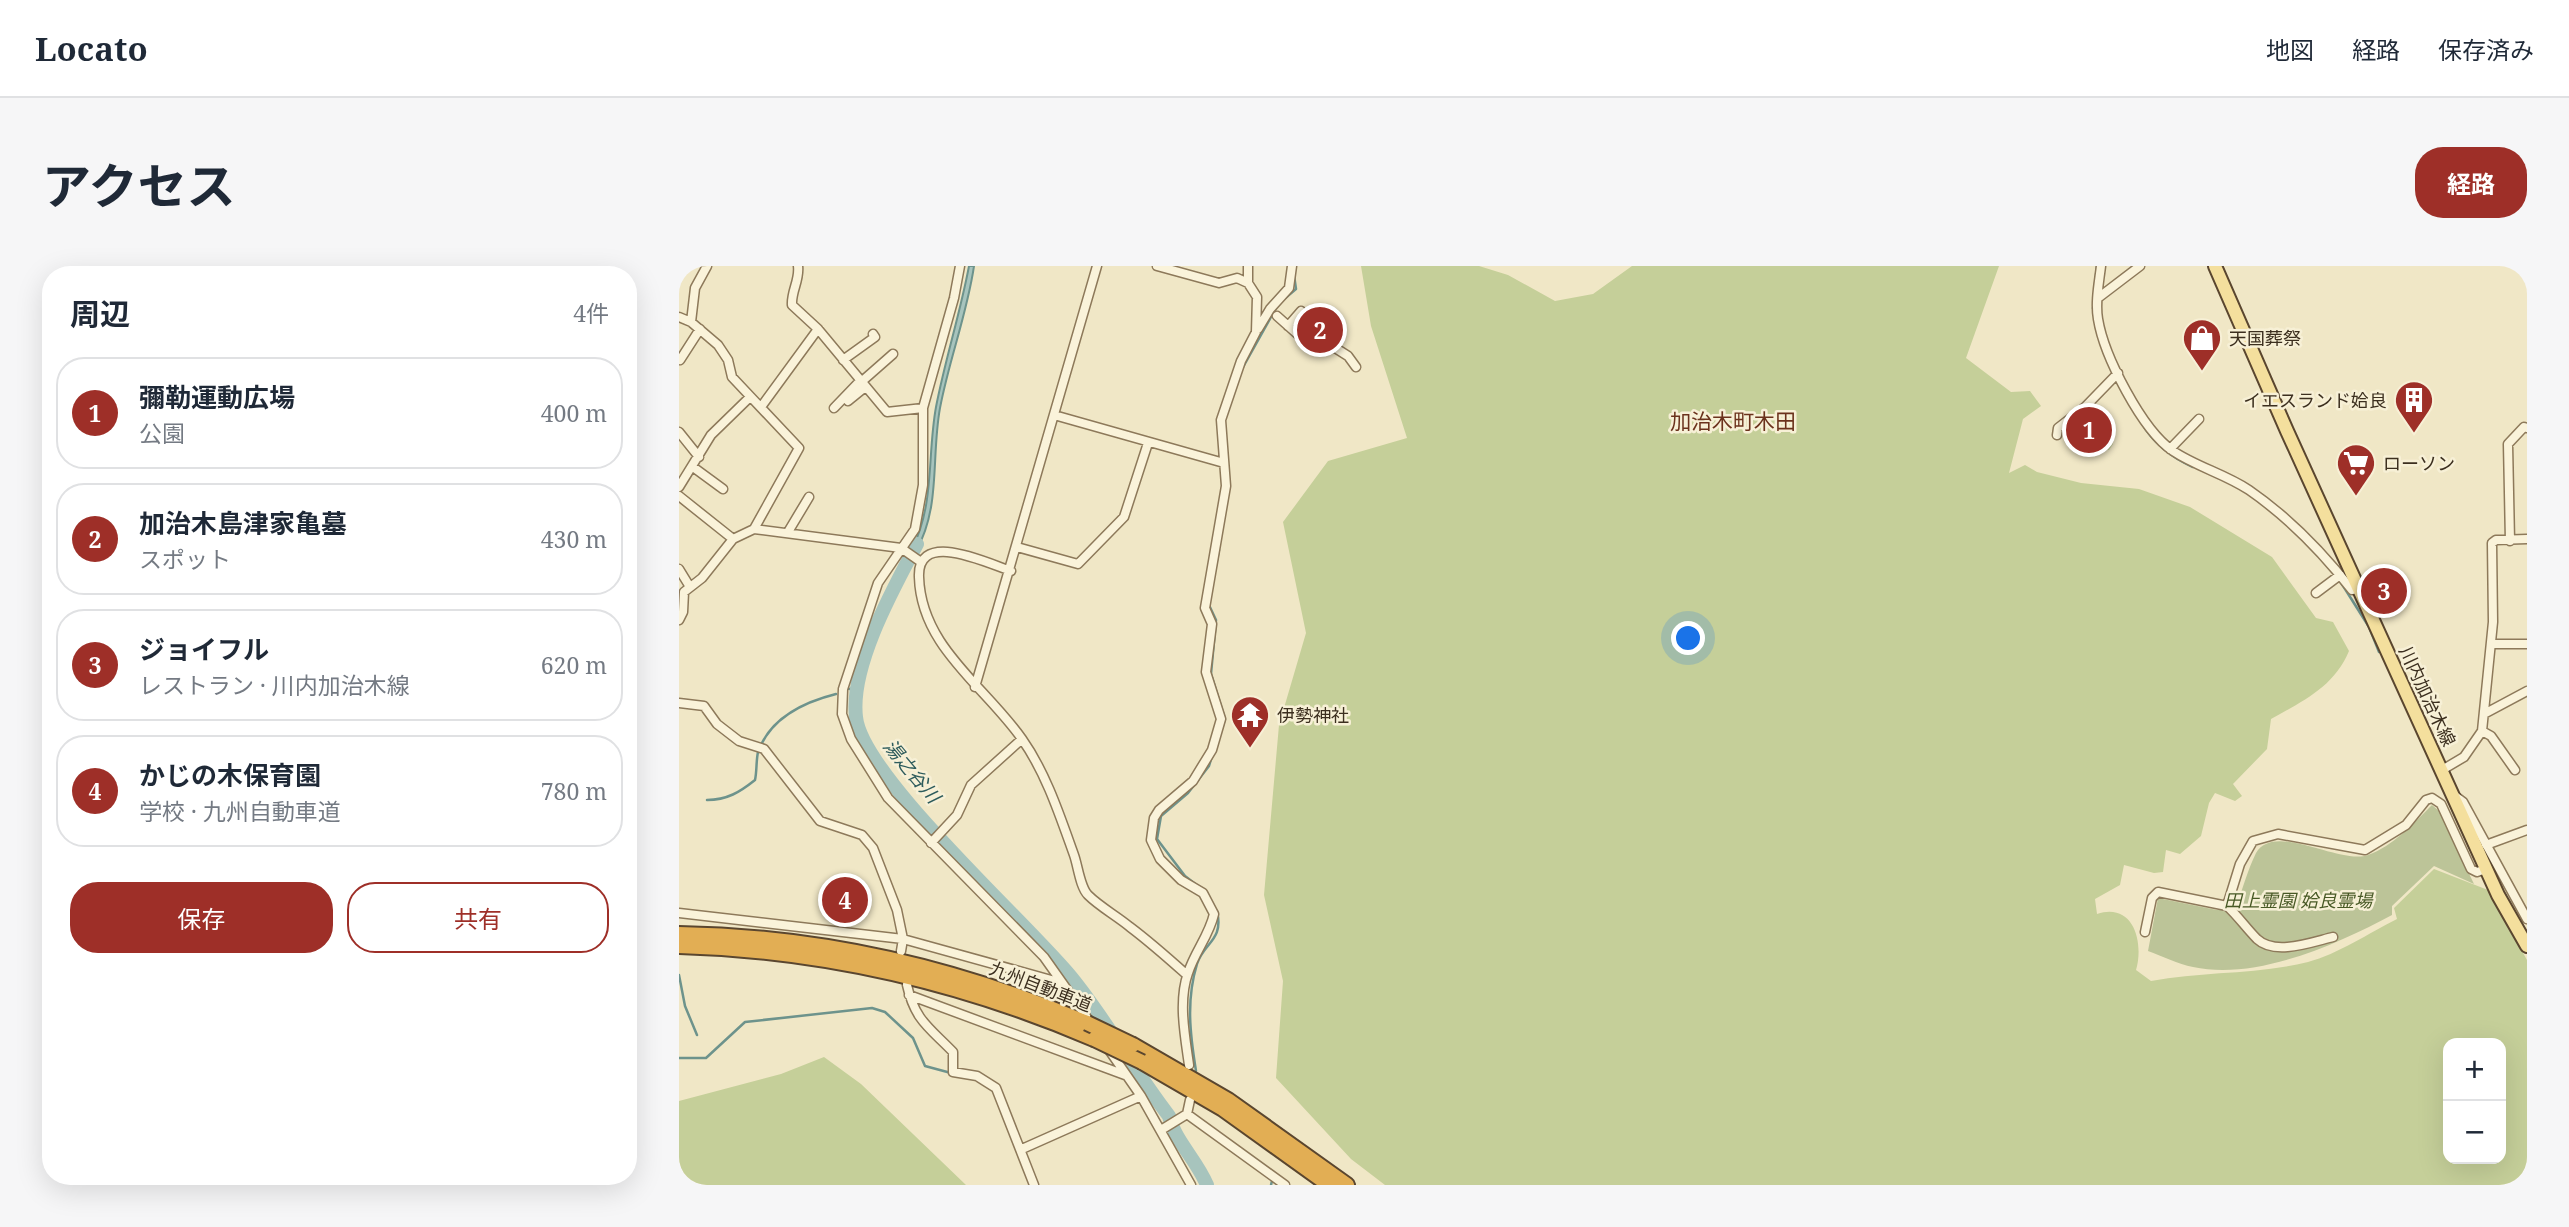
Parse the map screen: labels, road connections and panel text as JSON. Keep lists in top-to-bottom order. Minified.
{"streets":{"highway":["九州自動車道"],"main road":["川内加治木線"]},"districts":["加治木町木田"],"water":["湯之谷川"],"parks":["田上霊園 姶良霊場"],"places":{"shop":["天国葬祭"],"building":["イエスランド姶良"],"supermarket":["ローソン"],"temple":["伊勢神社"]},"page":{"header":"Locato","nav":["地図","経路","保存済み"],"title":"アクセス","buttons":["経路",["保存","共有"]],"heading":["周辺","4件"],"pins":["2","1","3","4"],"list":[{"mark":"1","name":"彌勒運動広場","note":"公園","value":"400 m"},{"mark":"2","name":"加治木島津家亀墓","note":"スポット","value":"430 m"},{"mark":"3","name":"ジョイフル","note":"レストラン · 川内加治木線","value":"620 m"},{"mark":"4","name":"かじの木保育園","note":"学校 · 九州自動車道","value":"780 m"}],"map_buttons":["+","−"]}}
